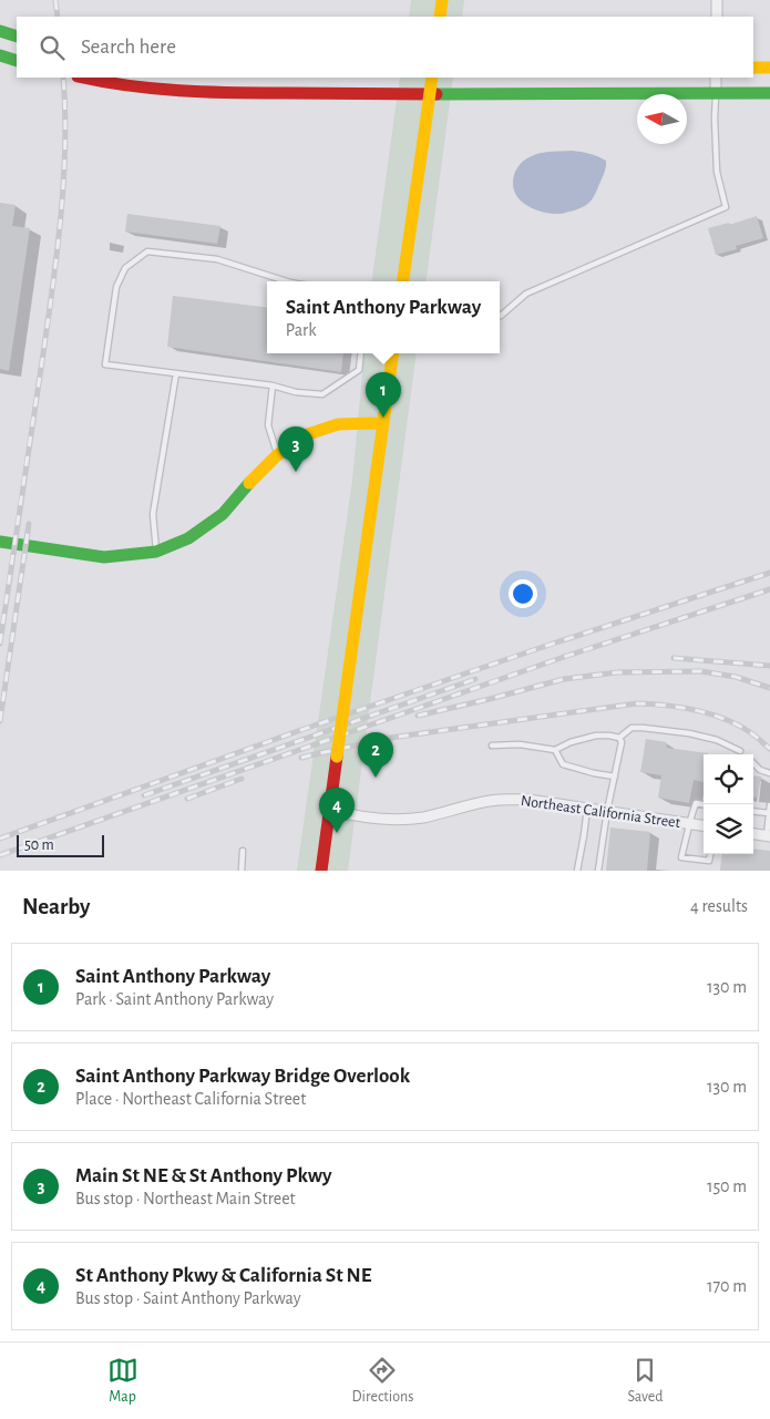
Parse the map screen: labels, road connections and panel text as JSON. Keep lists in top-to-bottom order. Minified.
{"streets":{"street":["Northeast California Street"]},"scale_bar":"50 m","north":"left","page":{"search":"Search here","popup":["Saint Anthony Parkway","Park"],"pins":["1","3","2","4"],"scale":"50 m","heading":["Nearby","4 results"],"list":[{"mark":"1","name":"Saint Anthony Parkway","note":"Park · Saint Anthony Parkway","value":"130 m"},{"mark":"2","name":"Saint Anthony Parkway Bridge Overlook","note":"Place · Northeast California Street","value":"130 m"},{"mark":"3","name":"Main St NE & St Anthony Pkwy","note":"Bus stop · Northeast Main Street","value":"150 m"},{"mark":"4","name":"St Anthony Pkwy & California St NE","note":"Bus stop · Saint Anthony Parkway","value":"170 m"}],"nav":["Map","Directions","Saved"]}}
